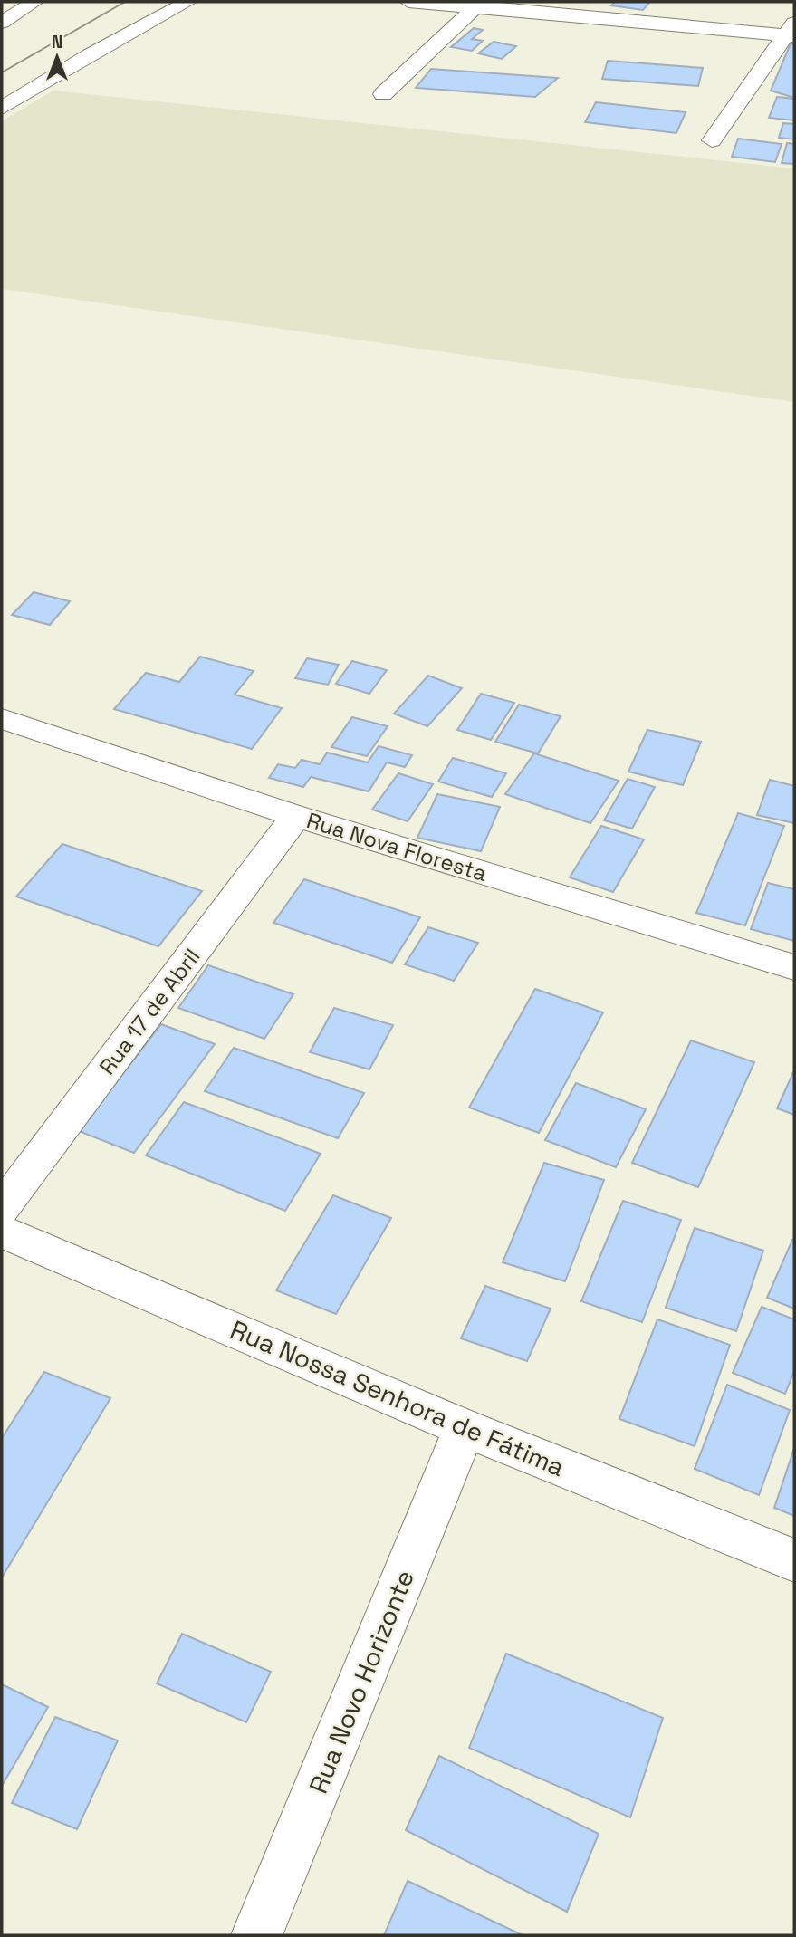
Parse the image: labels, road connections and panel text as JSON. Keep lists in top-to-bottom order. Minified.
{"streets":{"street":["Rua Nova Floresta","Rua 17 de Abril","Rua Nossa Senhora de Fátima","Rua Novo Horizonte"]},"crossings":[["Rua Nova Floresta","Rua 17 de Abril"],["Rua Nossa Senhora de Fátima","Rua Novo Horizonte"]],"north":"top"}
